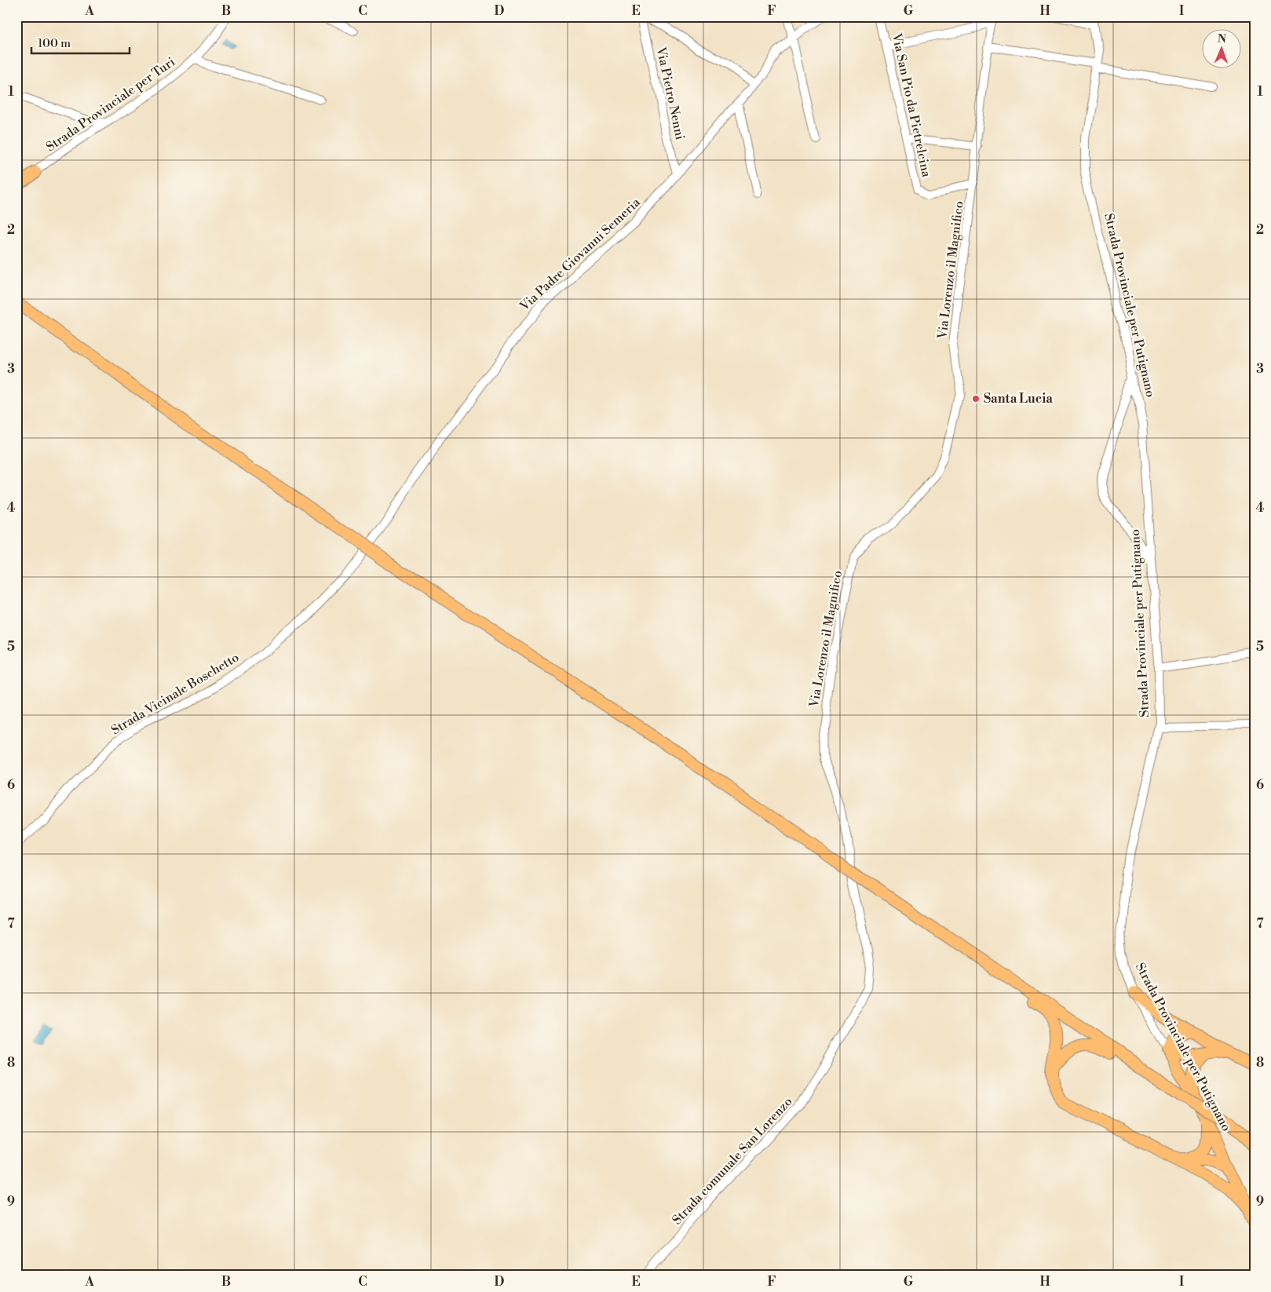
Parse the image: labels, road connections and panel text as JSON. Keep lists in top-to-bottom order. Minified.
{"streets":{"main road":["Strada Provinciale per Putignano"],"street":["Via Pietro Nenni","Strada Provinciale per Turi","Via San Pio da Pietrelcina","Via Padre Giovanni Semeria","Via Lorenzo il Magnifico","Strada Vicinale Boschetto","Strada comunale San Lorenzo"]},"crossings":[["Via Pietro Nenni","Via Padre Giovanni Semeria"],["Via San Pio da Pietrelcina","Via Lorenzo il Magnifico"],["Via Padre Giovanni Semeria","Strada Vicinale Boschetto"],["Via Lorenzo il Magnifico","Strada comunale San Lorenzo"]],"places":["Santa Lucia"],"scale_bar":"100 m","north":"top","grid":{"columns":["A","B","C","D","E","F","G","H","I"],"rows":["1","2","3","4","5","6","7","8","9"]}}
